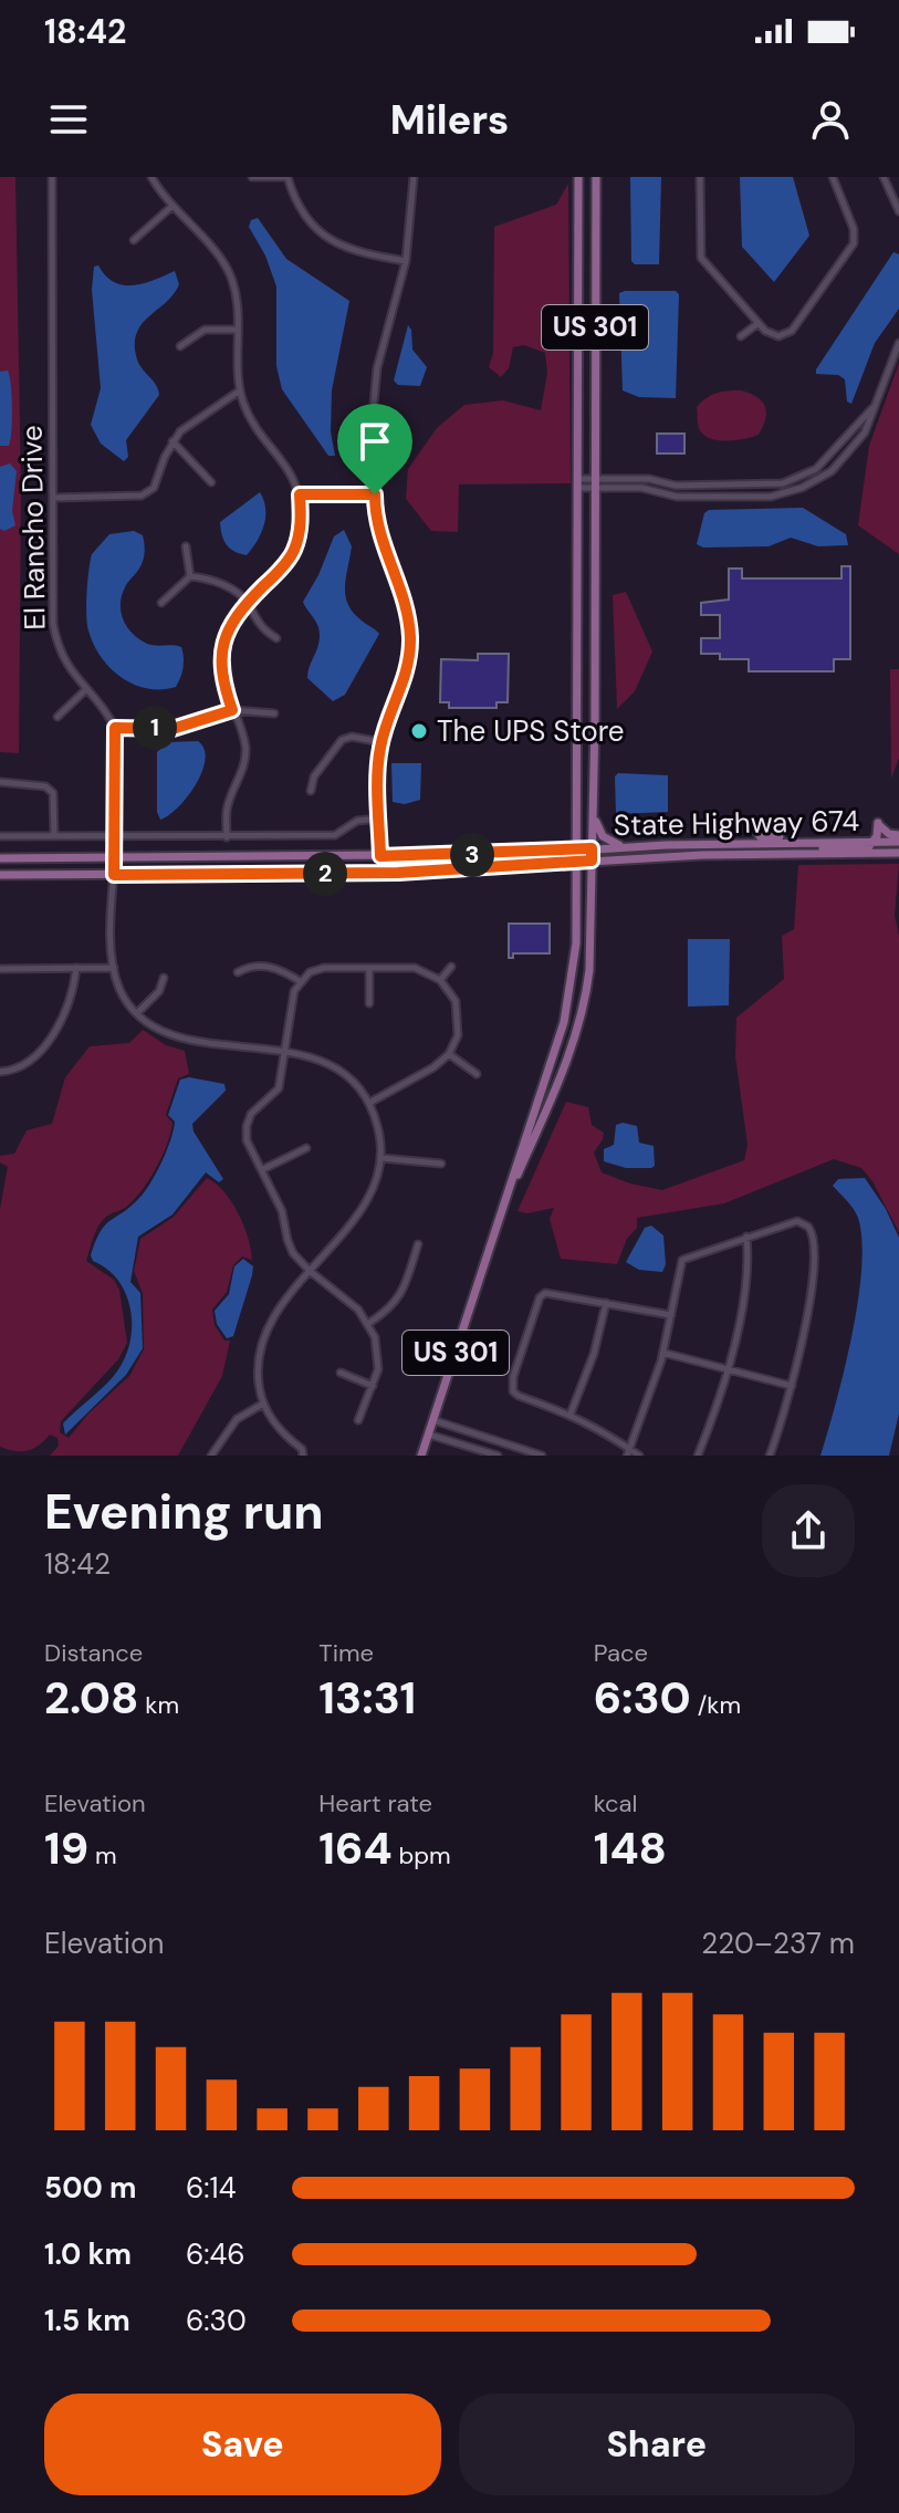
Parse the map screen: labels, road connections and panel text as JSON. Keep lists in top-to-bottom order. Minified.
{"streets":{"main road":["US 301","State Highway 674"],"street":["El Rancho Drive"]},"crossings":[["US 301","State Highway 674"]],"places":["The UPS Store"],"page":{"status":"18:42","header":"Milers","pins":["1","3","2"],"heading":["Evening run","18:42"],"stats":[["Distance","2.08 km"],["Time","13:31"],["Pace","6:30 /km"],["Elevation","19 m"],["Heart rate","164 bpm"],["kcal","148"]],"chart":["Elevation","220–237 m"],"list":[{"name":"500 m","note":"6:14"},{"name":"1.0 km","note":"6:46"},{"name":"1.5 km","note":"6:30"}],"buttons":["Save","Share"]}}
